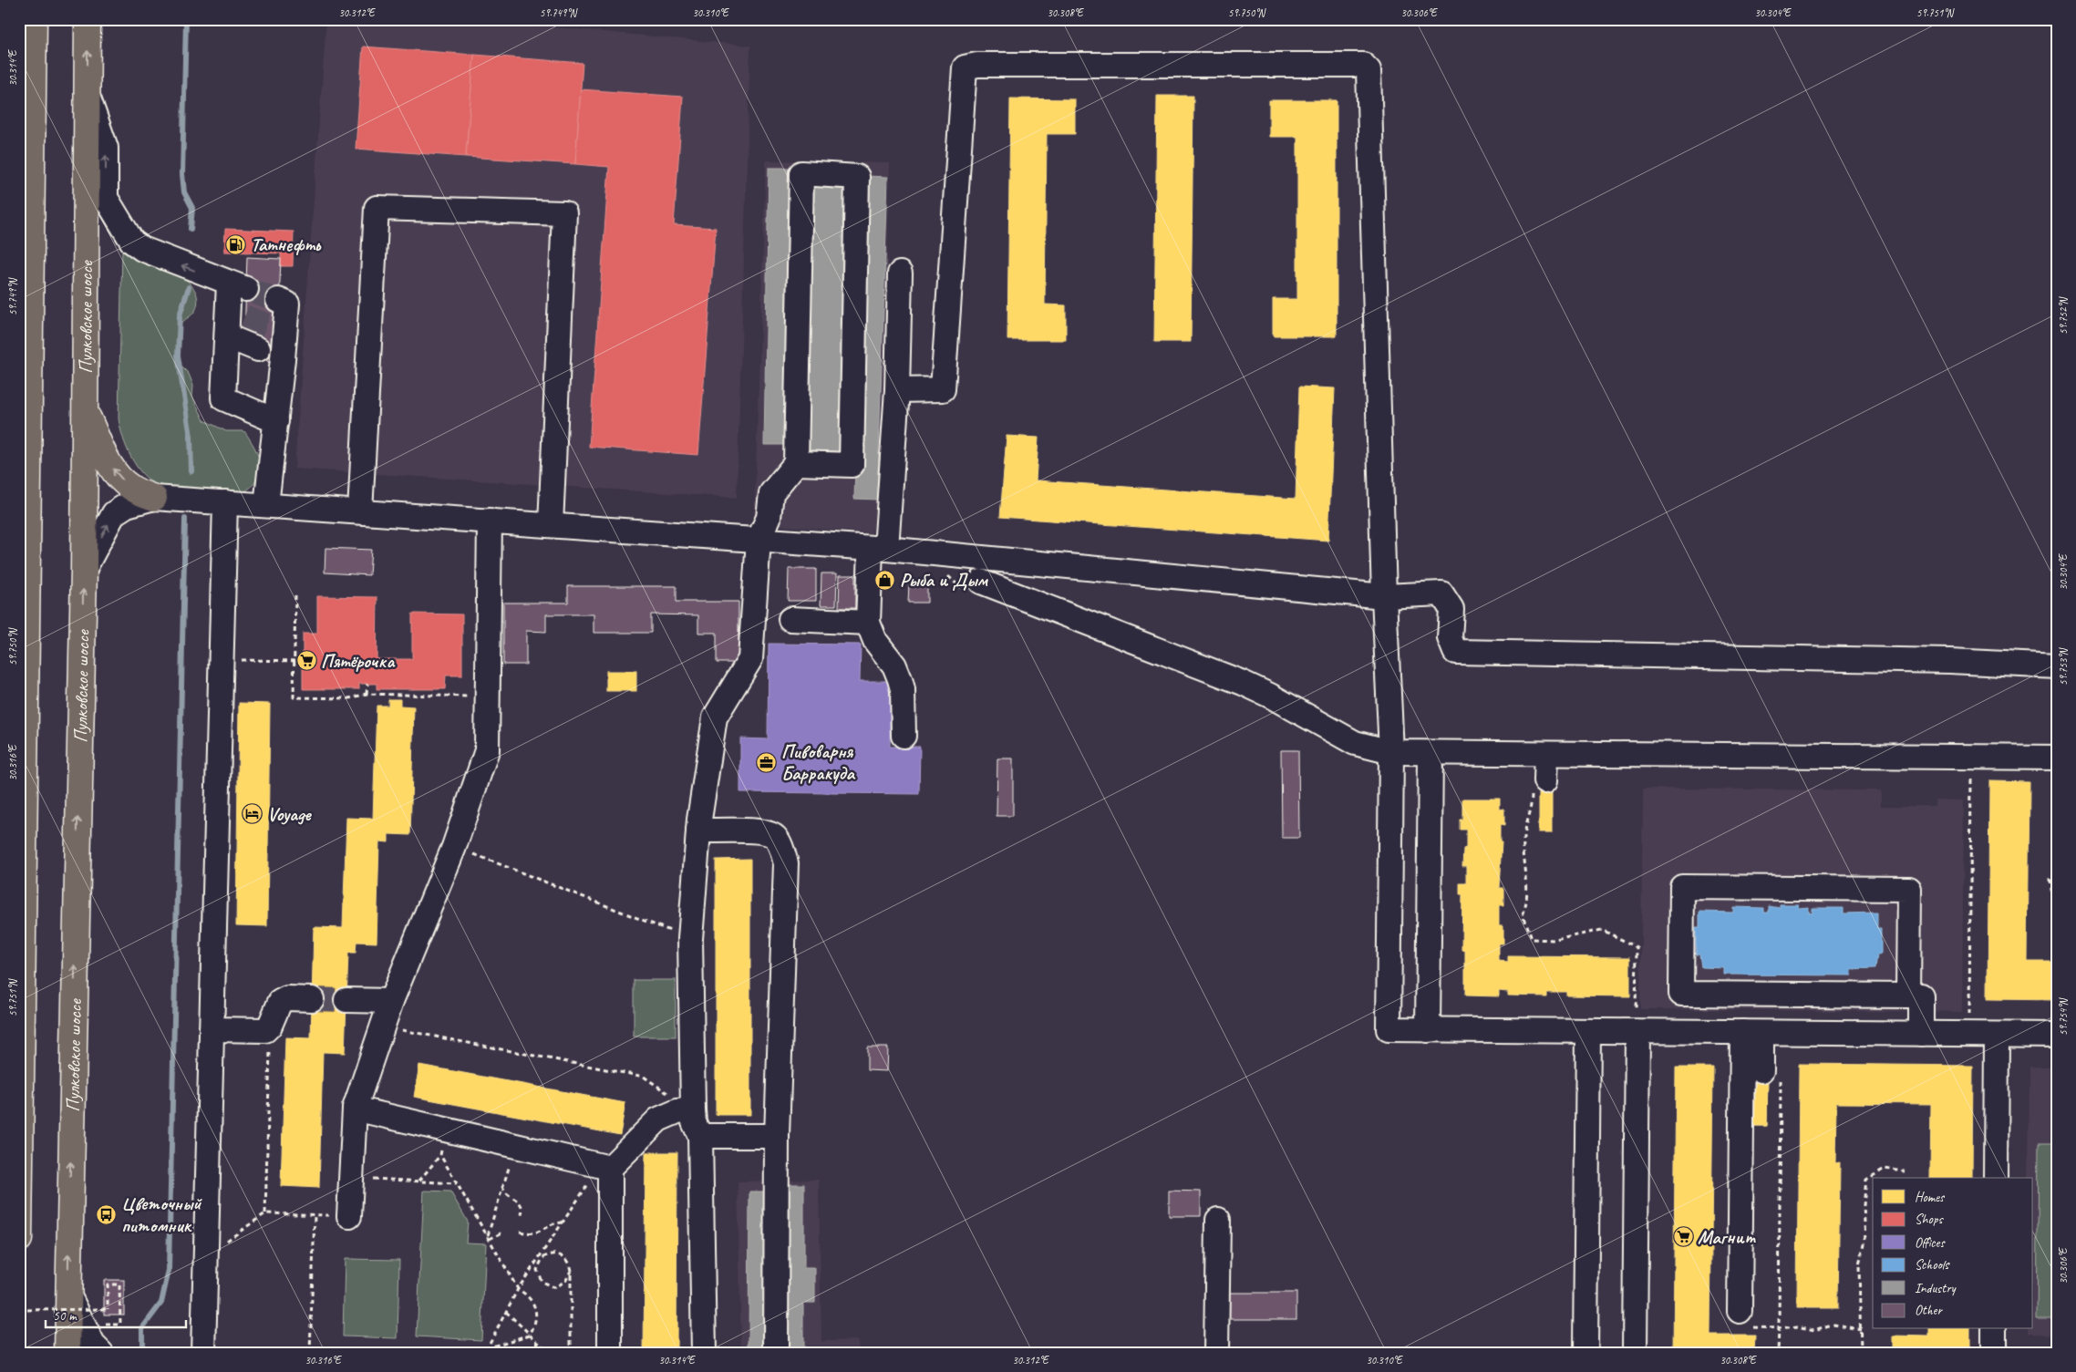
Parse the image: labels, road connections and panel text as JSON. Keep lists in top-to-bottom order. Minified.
{"streets":{"highway":["Пулковское шоссе"]},"places":{"fuel station":["Татнефть"],"shop":["Рыба и Дым"],"supermarket":["Пятёрочка","Магнит"],"office":["Пивоварня Барракуда"],"hotel":["Voyage"],"bus stop":["Цветочный питомник"]},"legend":["Homes","Shops","Offices","Schools","Industry","Other"],"scale_bar":"50 m","coordinates":["30.312°E","59.749°N","30.310°E","30.308°E","59.750°N","30.306°E","30.304°E","59.751°N","30.314°E","59.752°N","59.753°N","30.316°E","59.754°N"]}
